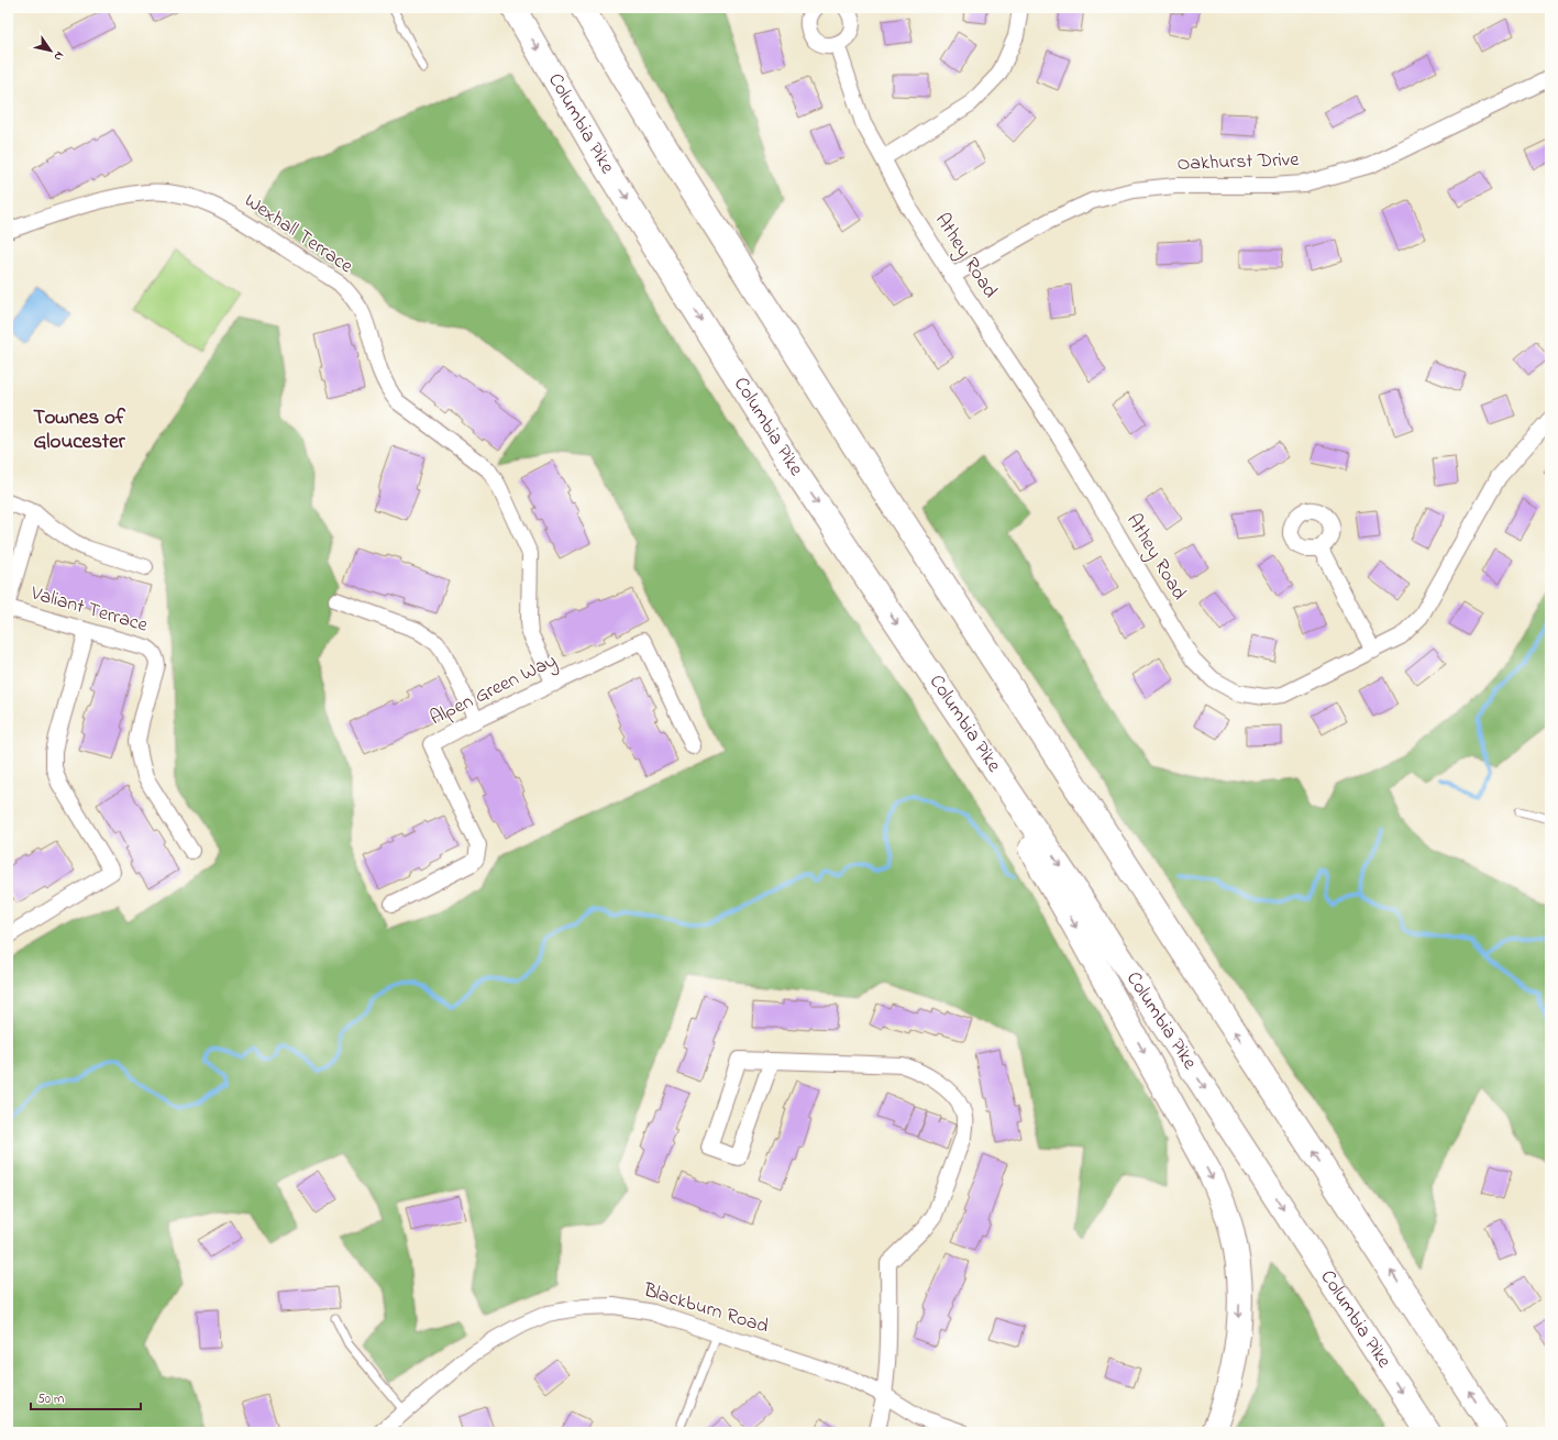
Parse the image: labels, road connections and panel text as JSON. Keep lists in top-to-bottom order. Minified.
{"streets":{"highway":["Columbia Pike"],"street":["Oakhurst Drive","Wexhall Terrace","Athey Road","Valiant Terrace","Alpen Green Way","Blackburn Road"]},"crossings":[["Oakhurst Drive","Athey Road"],["Wexhall Terrace","Alpen Green Way"]],"districts":["Townes of Gloucester"],"scale_bar":"50 m","north":"bottom right"}
